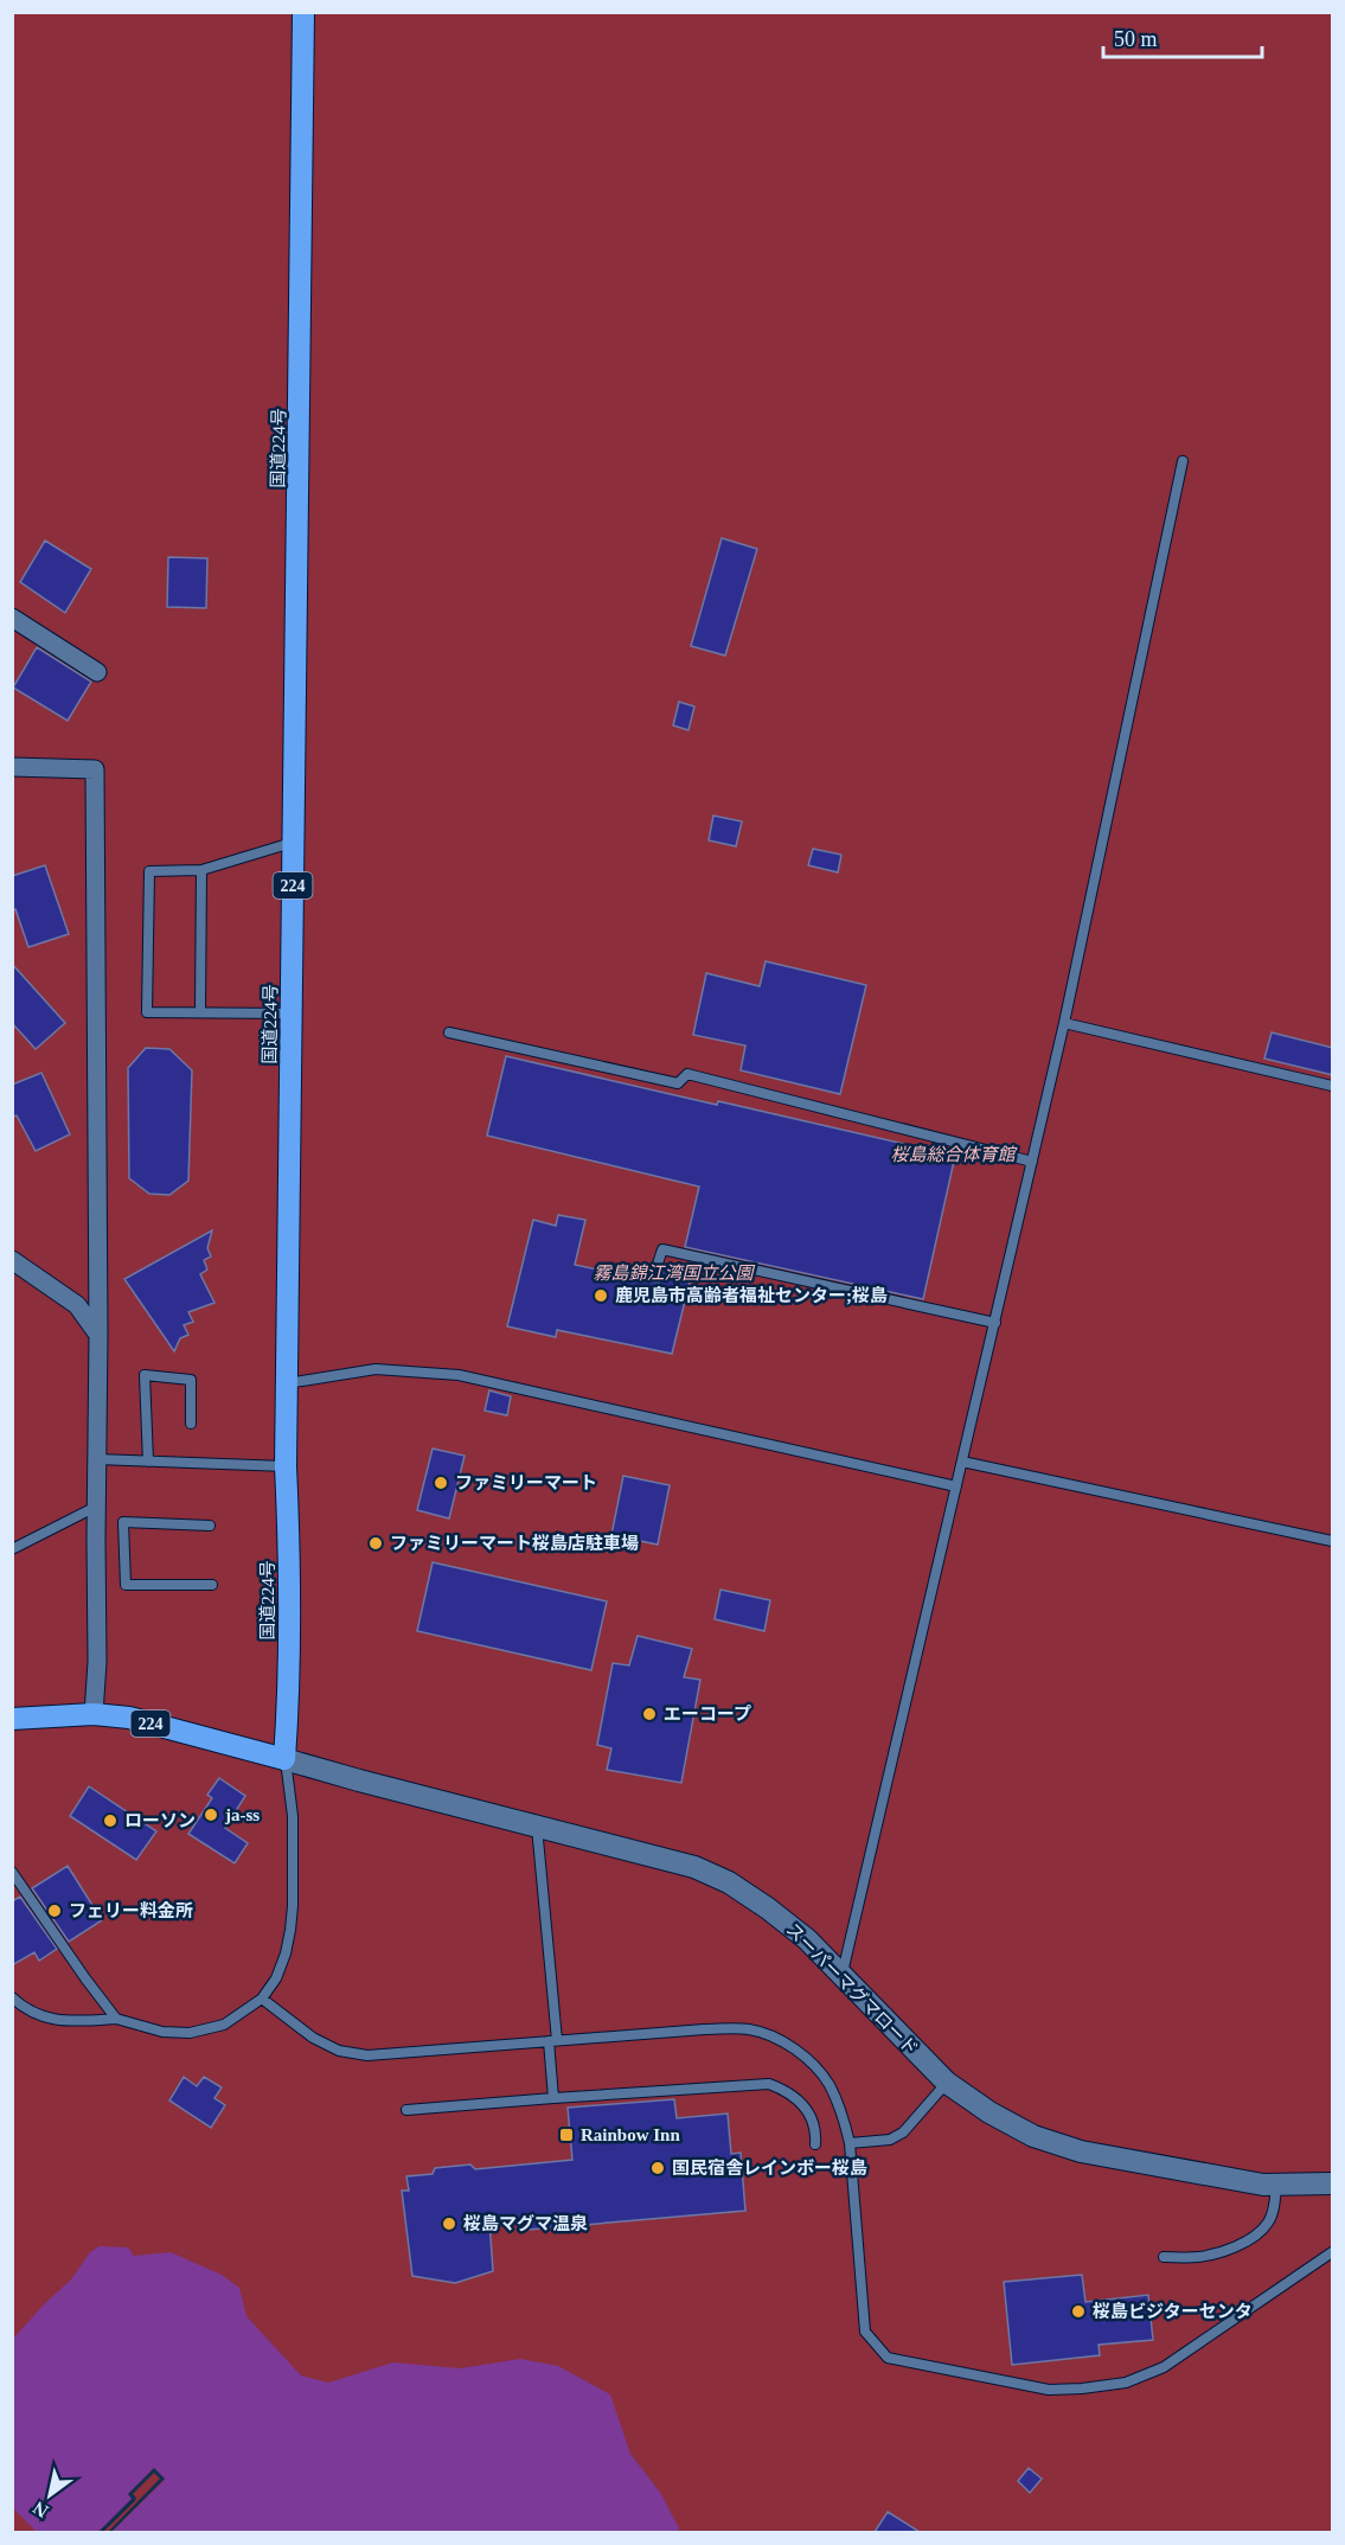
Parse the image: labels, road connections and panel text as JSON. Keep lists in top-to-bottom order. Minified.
{"streets":{"highway":["国道224号","224"],"street":["スーパーマグマロード"]},"crossings":[["国道224号","224"],["国道224号","スーパーマグマロード"],["224","スーパーマグマロード"]],"parks":["桜島総合体育館","霧島錦江湾国立公園"],"places":{"other":["鹿児島市高齢者福祉センター;桜島","ファミリーマート","ファミリーマート桜島店駐車場","エーコープ","ja-ss","ローソン","フェリー料金所","国民宿舎レインボー桜島","桜島マグマ温泉","桜島ビジターセンタ"],"transit":["Rainbow Inn"]},"scale_bar":"50 m","north":"bottom left"}
